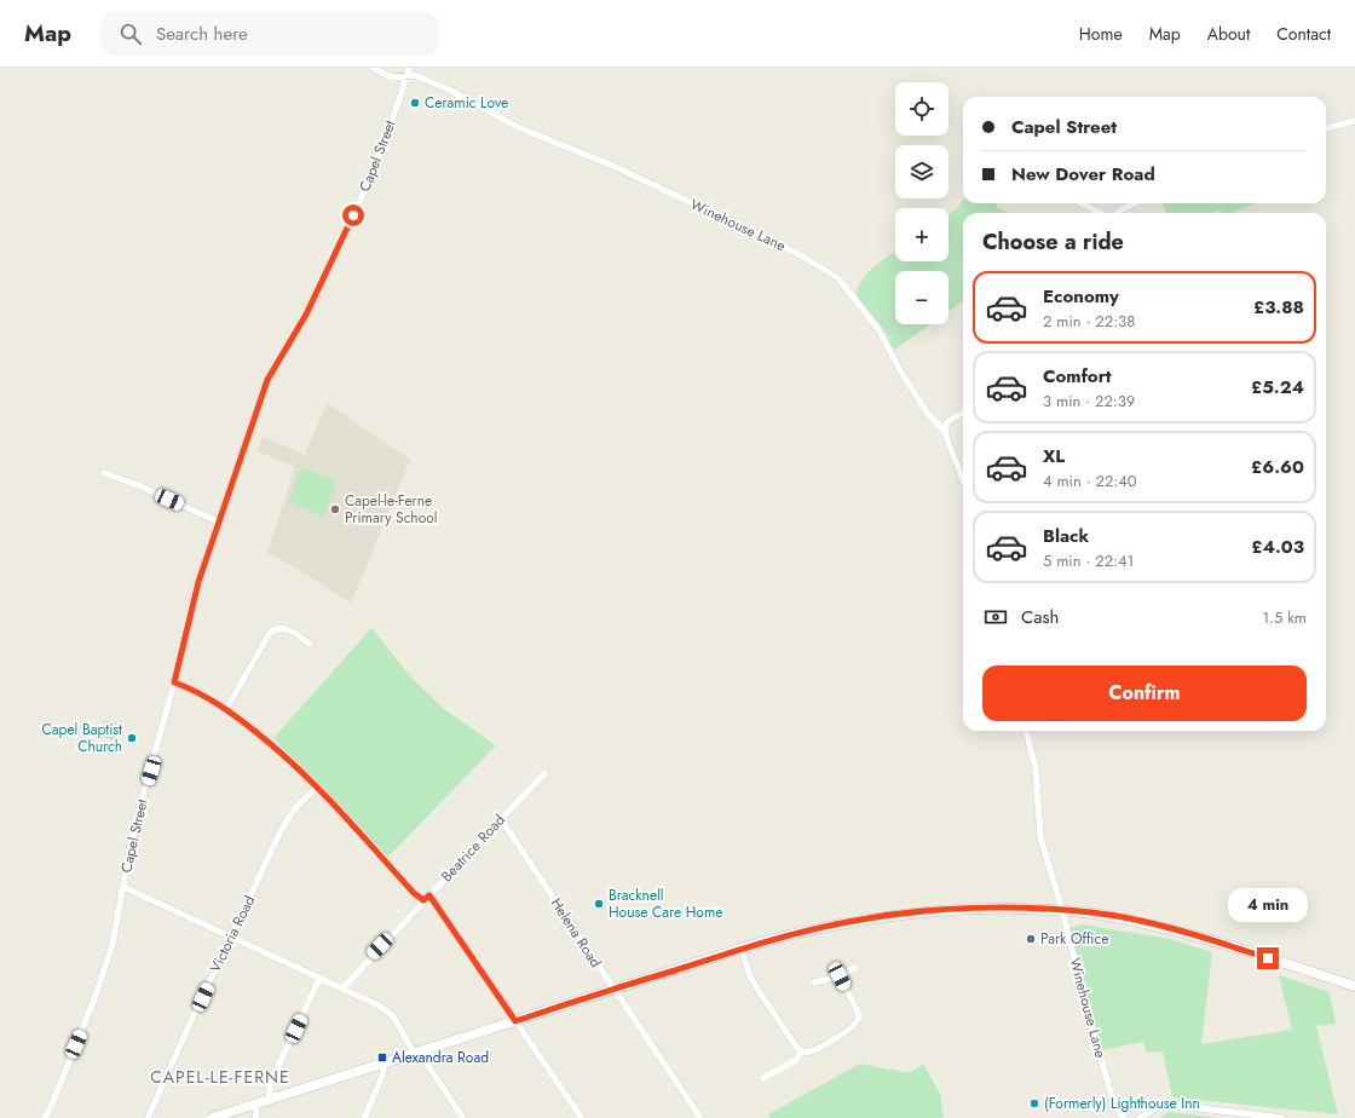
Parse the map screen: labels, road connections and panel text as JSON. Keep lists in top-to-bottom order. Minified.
{"streets":{"street":["Capel Street","Winehouse Lane","Beatrice Road","Helena Road","Victoria Road"]},"crossings":[["Capel Street","Winehouse Lane"],["Beatrice Road","Helena Road"]],"districts":["CAPEL-LE-FERNE"],"places":{"other":["Ceramic Love","Capel-le-Ferne Primary School","Capel Baptist Church","Bracknell House Care Home","Park Office","(Formerly) Lighthouse Inn"],"transit":["Alexandra Road"]},"page":{"header":"Map","search":"Search here","nav":["Home","Map","About","Contact"],"map_buttons":["+","−"],"banner":["Capel Street","New Dover Road"],"heading":"Choose a ride","list":[{"name":"Economy","note":"2 min · 22:38","value":"£3.88"},{"name":"Comfort","note":"3 min · 22:39","value":"£5.24"},{"name":"XL","note":"4 min · 22:40","value":"£6.60"},{"name":"Black","note":"5 min · 22:41","value":"£4.03"}],"pay":["Cash","1.5 km"],"buttons":"Confirm","bubble":"4 min"}}
